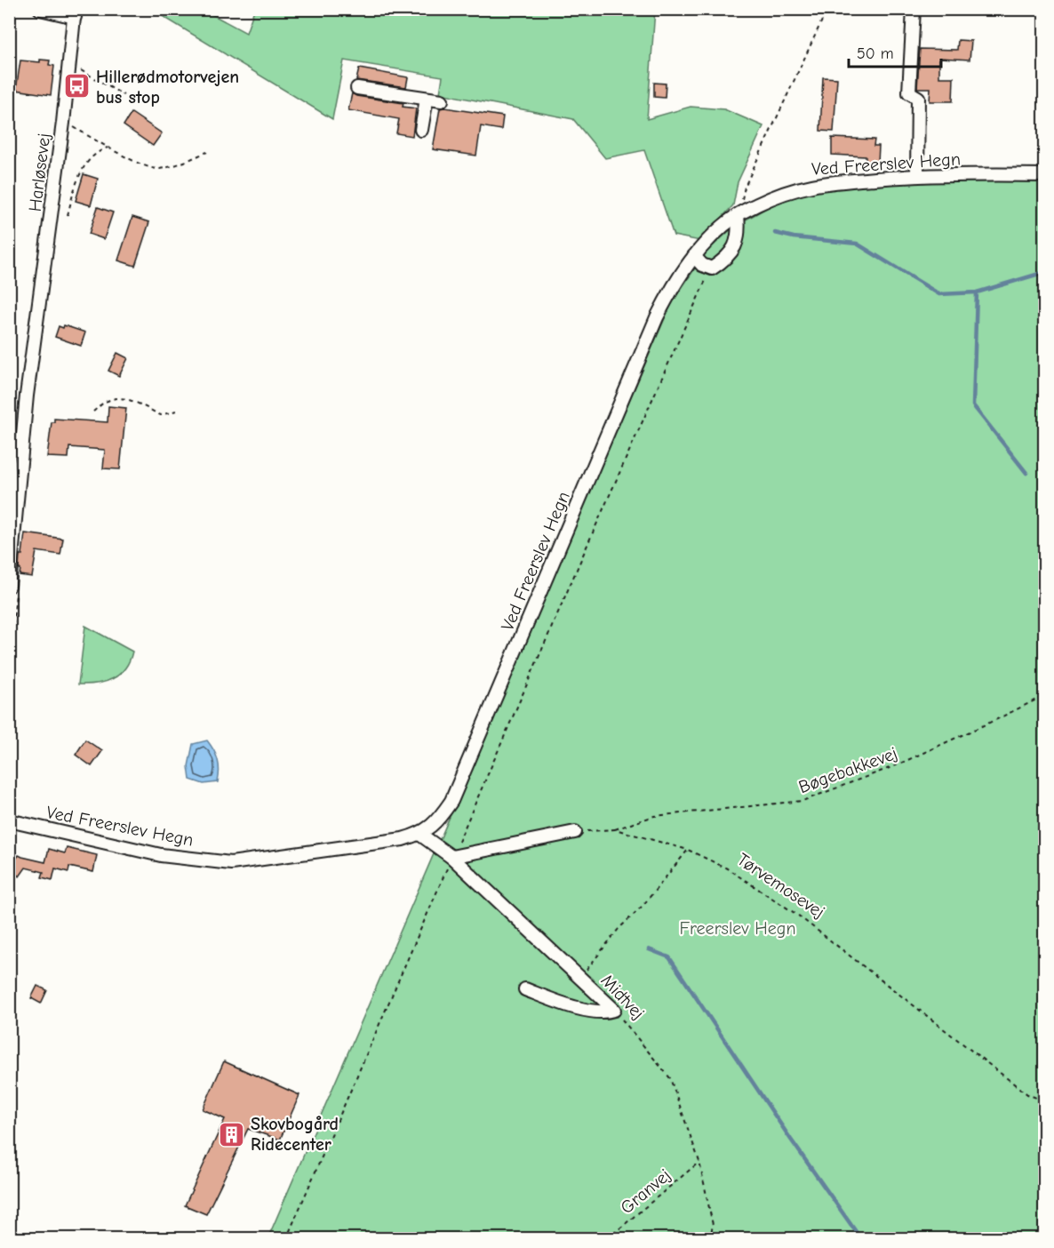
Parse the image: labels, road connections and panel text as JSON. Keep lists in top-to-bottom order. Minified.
{"streets":{"street":["Ved Freerslev Hegn","Harløsevej","Midtvej"],"path":["Bøgebakkevej","Tørvemosevej","Granvej"]},"crossings":[["Ved Freerslev Hegn","Midtvej"],["Bøgebakkevej","Tørvemosevej"],["Midtvej","Granvej"]],"parks":["Freerslev Hegn"],"places":{"bus stop":["Hillerødmotorvejen bus stop"],"building":["Skovbogård Ridecenter"]},"scale_bar":"50 m"}
